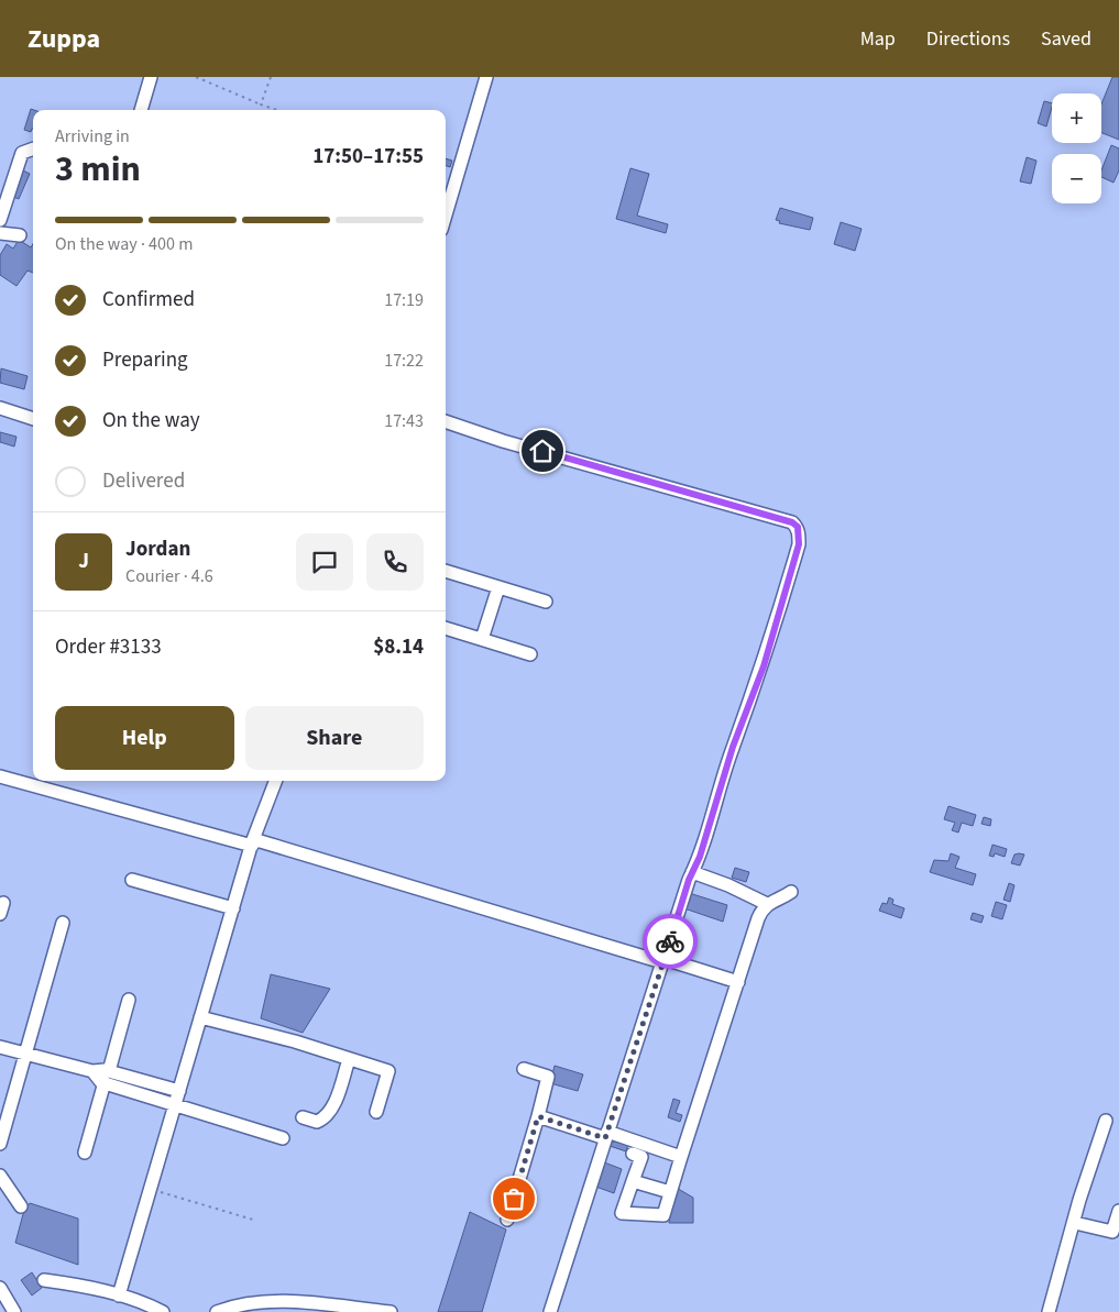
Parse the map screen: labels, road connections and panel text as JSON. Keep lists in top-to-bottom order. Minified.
{"page":{"header":"Zuppa","nav":["Map","Directions","Saved"],"map_buttons":["+","−"],"heading":["3 min","Arriving in","17:50–17:55"],"panel":["Jordan","Courier · 4.6","Order #3133","$8.14"],"bar":"On the way · 400 m","list":[["Confirmed","17:19"],["Preparing","17:22"],["On the way","17:43"],"Delivered"],"round":"J","buttons":["Help","Share"]}}
